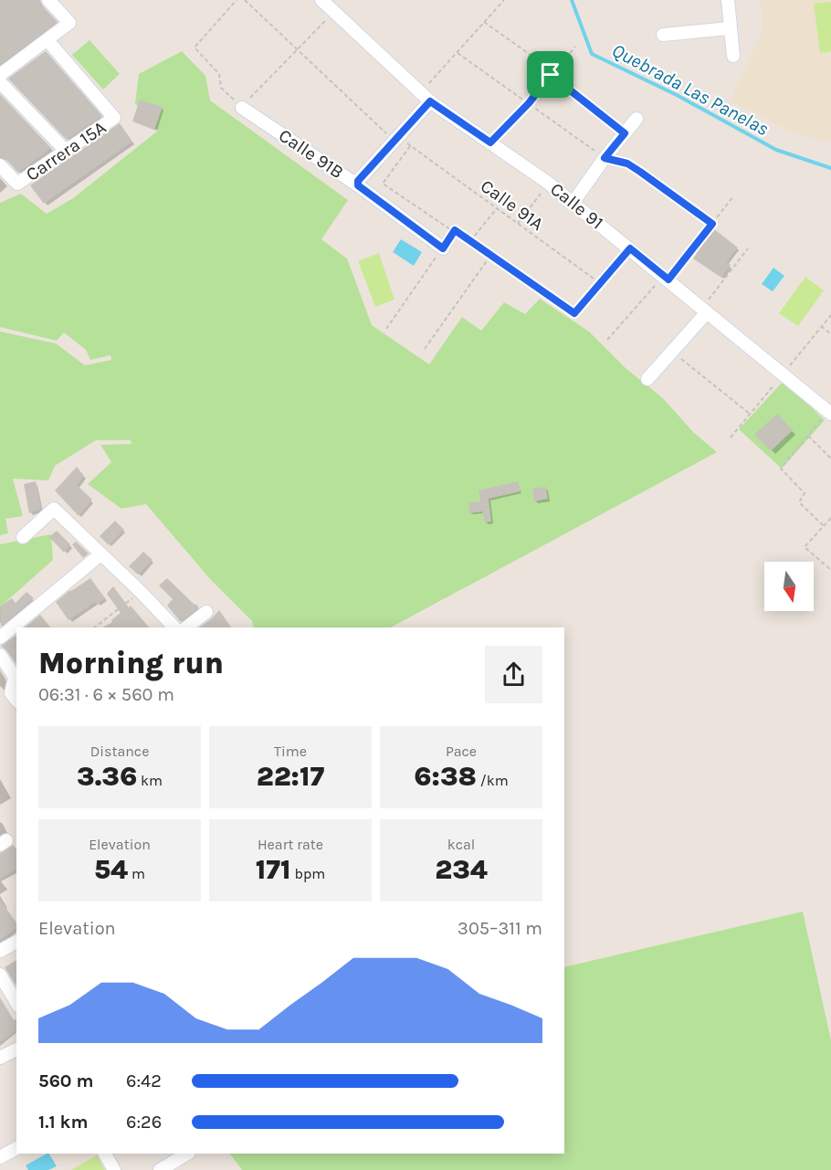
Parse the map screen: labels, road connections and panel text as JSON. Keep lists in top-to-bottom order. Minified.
{"streets":{"street":["Carrera 15A","Calle 91B","Calle 91"],"path":["Calle 91A"]},"water":["Quebrada Las Panelas"],"north":"bottom","page":{"heading":["Morning run","06:31 · 6 × 560 m"],"stats":[["Distance","3.36 km"],["Time","22:17"],["Pace","6:38 /km"],["Elevation","54 m"],["Heart rate","171 bpm"],["kcal","234"]],"chart":["Elevation","305–311 m"],"list":[{"name":"560 m","note":"6:42"},{"name":"1.1 km","note":"6:26"}]}}
